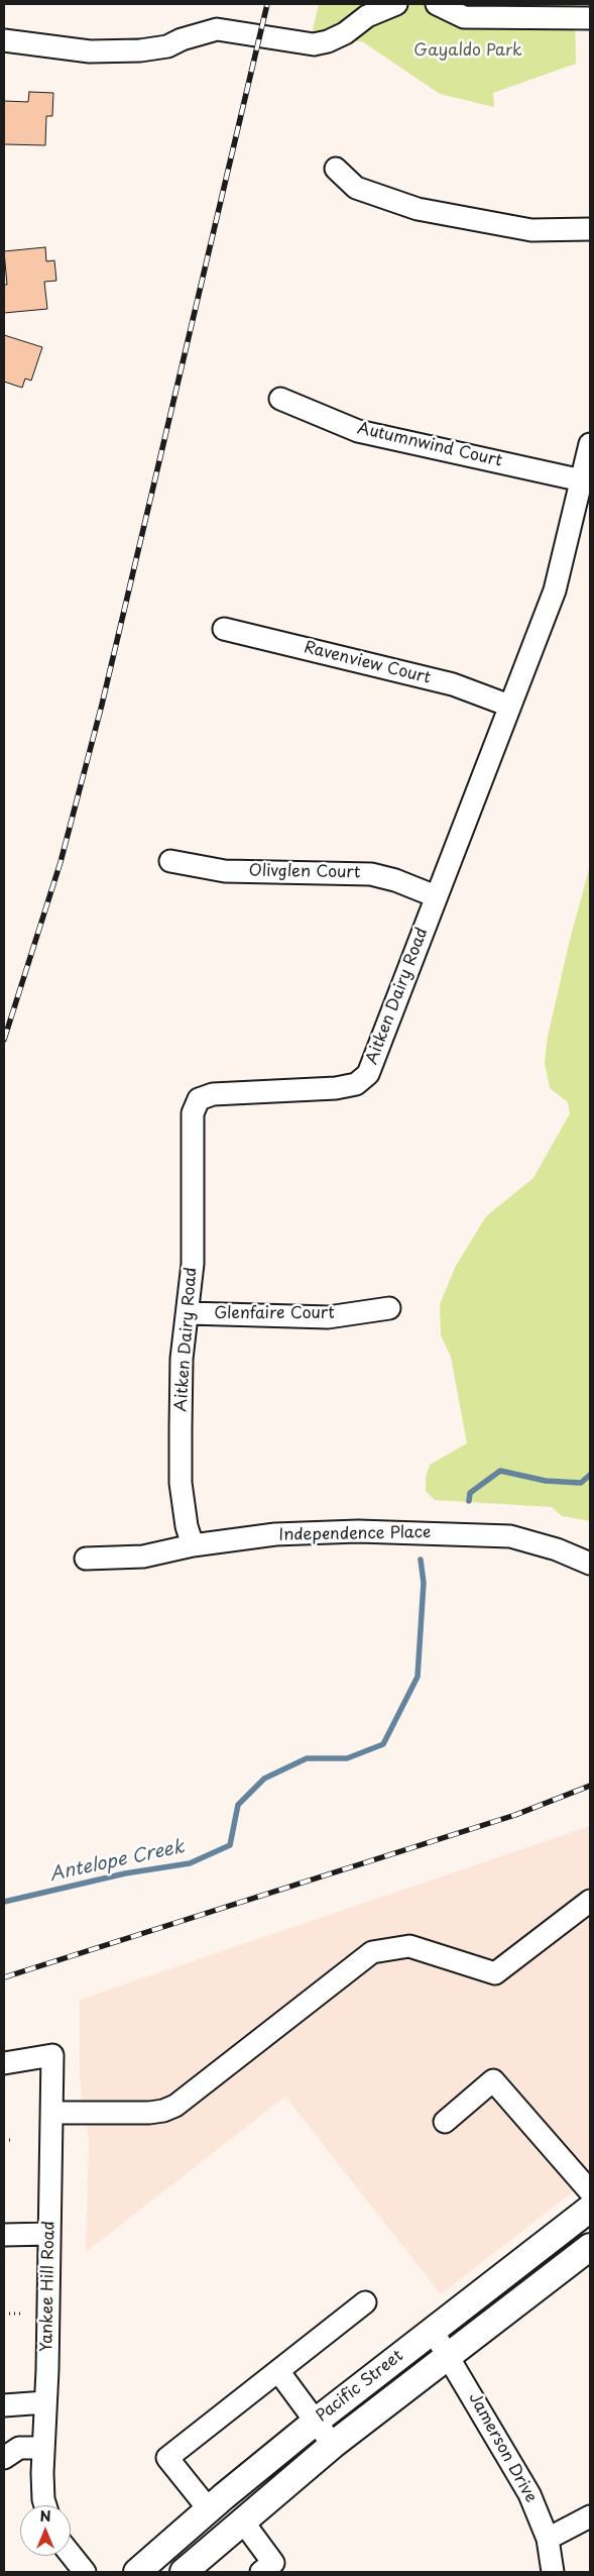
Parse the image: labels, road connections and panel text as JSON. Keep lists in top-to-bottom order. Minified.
{"streets":{"main road":["Pacific Street"],"street":["Autumnwind Court","Ravenview Court","Olivglen Court","Aitken Dairy Road","Glenfaire Court","Independence Place","Yankee Hill Road","Jamerson Drive"]},"crossings":[["Autumnwind Court","Aitken Dairy Road"],["Ravenview Court","Aitken Dairy Road"],["Olivglen Court","Aitken Dairy Road"],["Aitken Dairy Road","Glenfaire Court"],["Aitken Dairy Road","Independence Place"],["Pacific Street","Jamerson Drive"]],"water":["Antelope Creek"],"parks":["Gayaldo Park"],"north":"top"}
